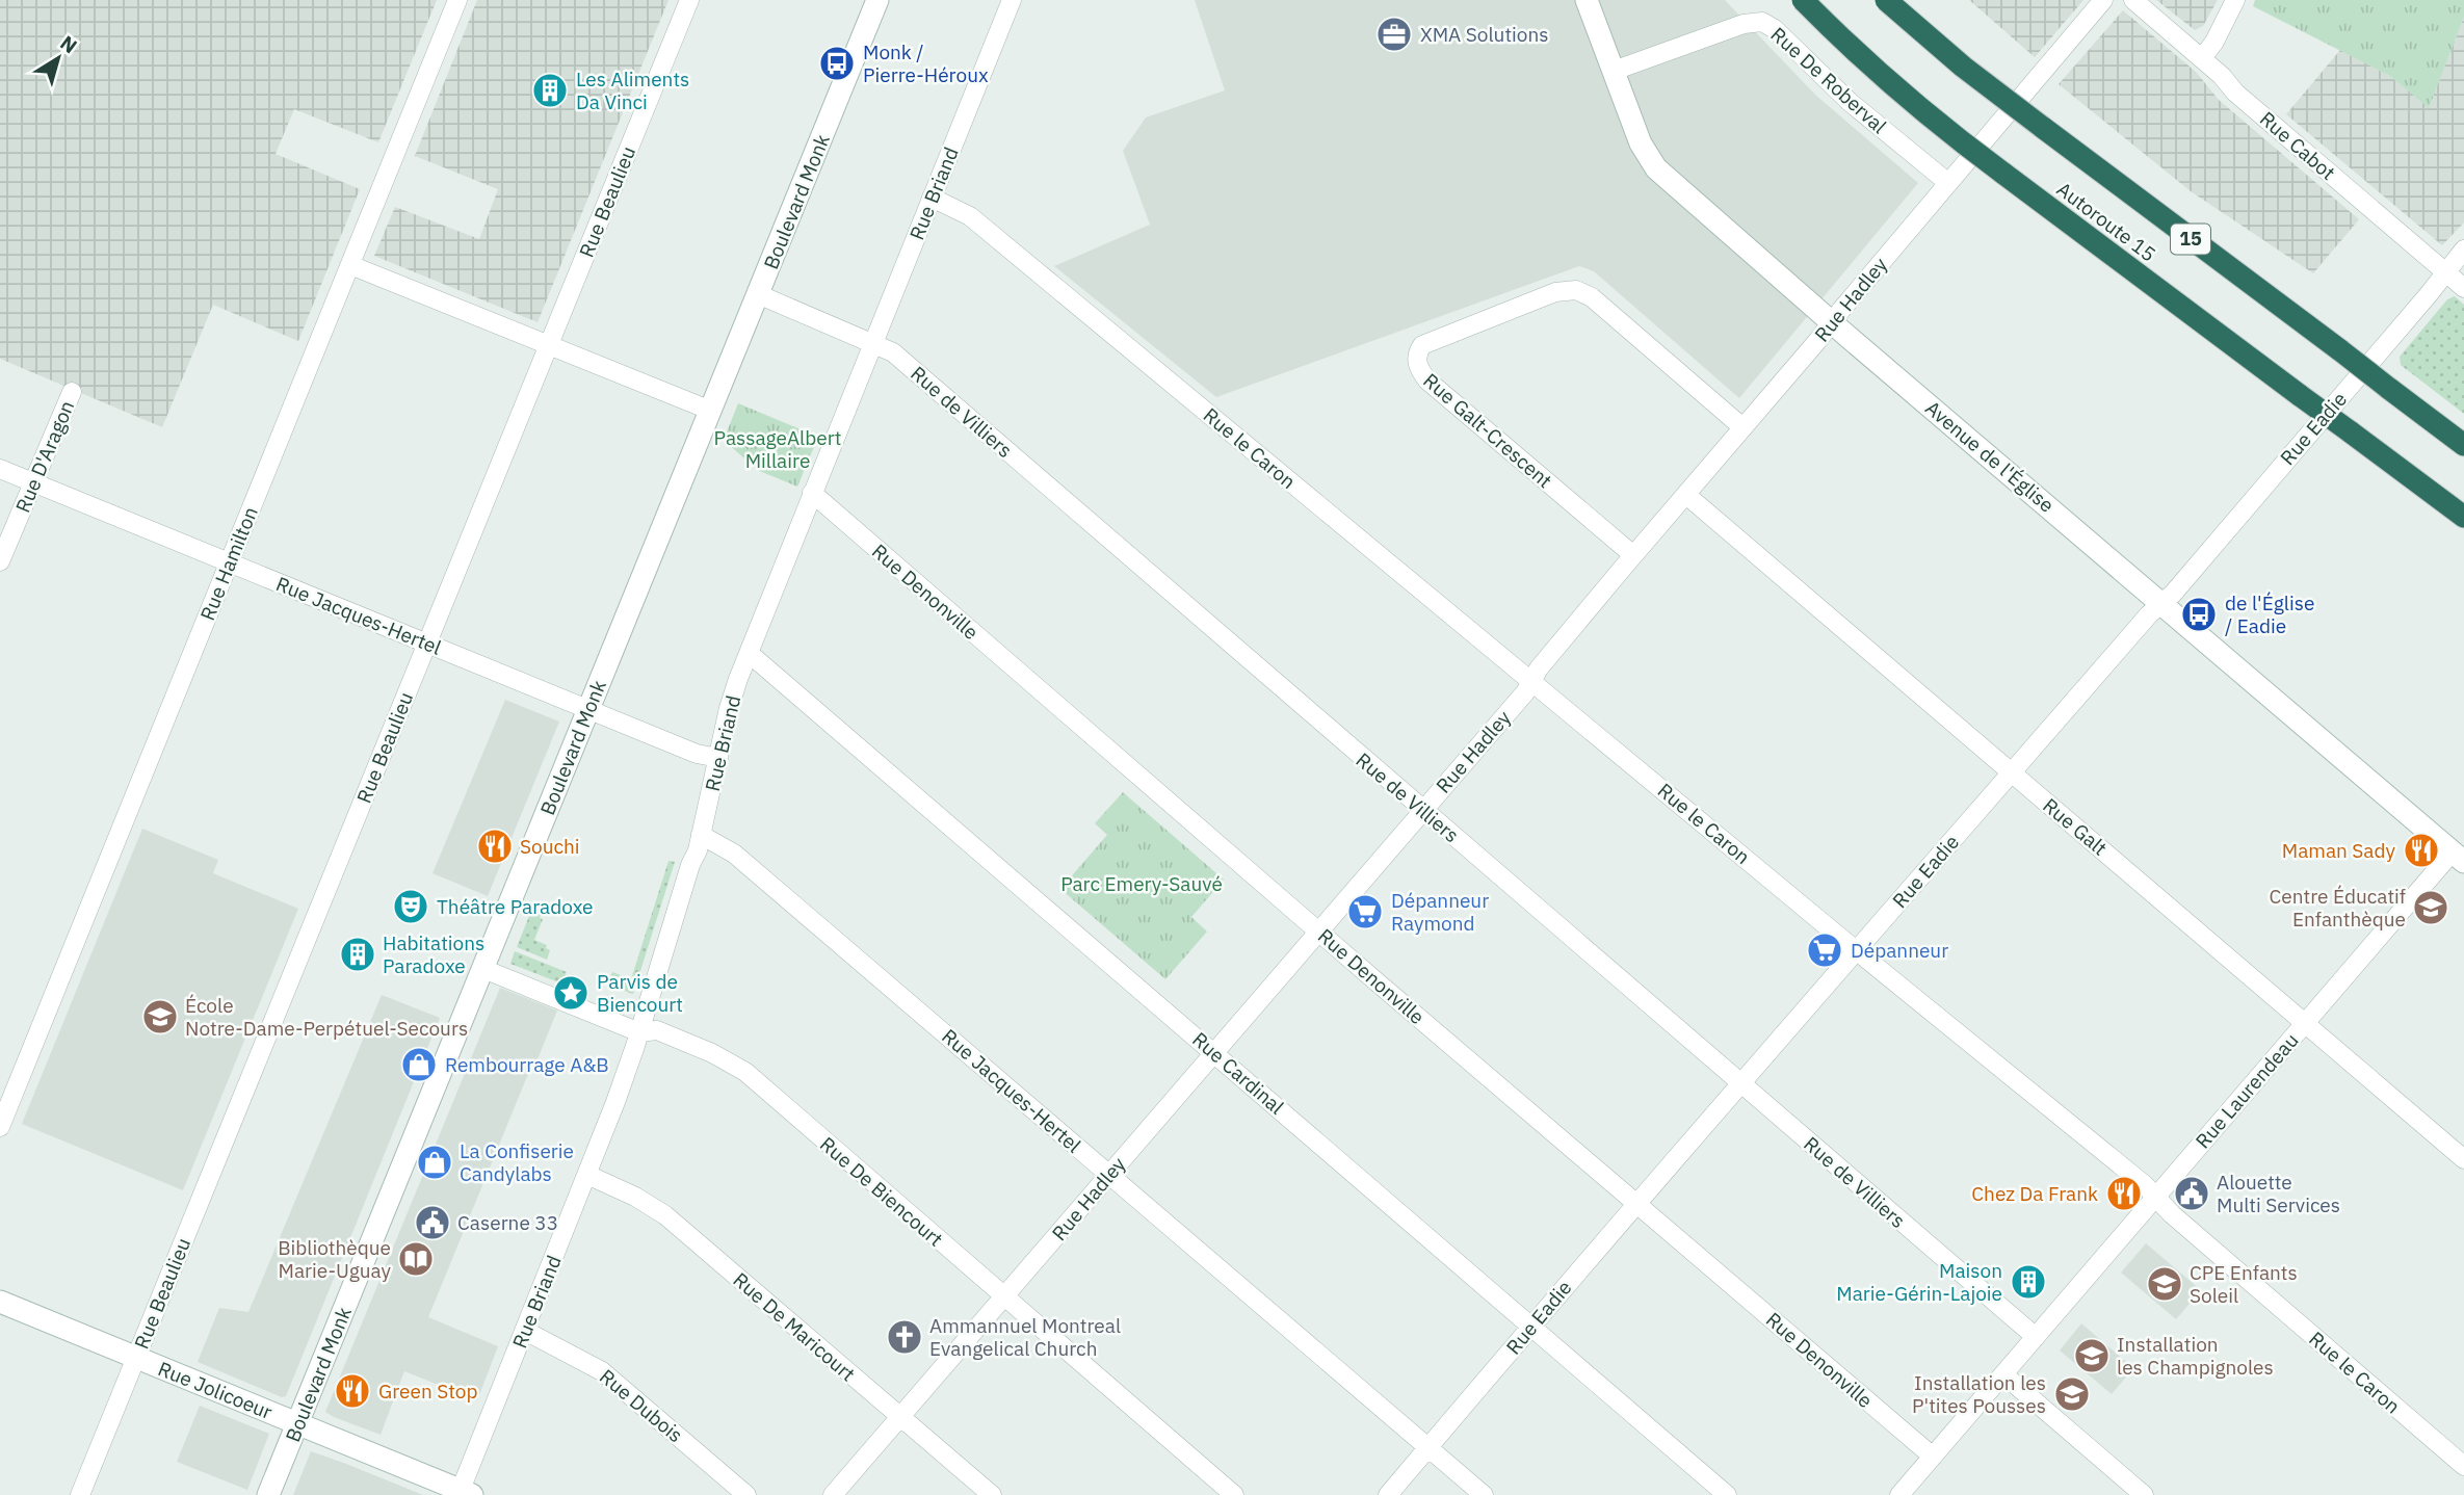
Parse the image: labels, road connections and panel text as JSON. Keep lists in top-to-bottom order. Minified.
{"streets":{"highway":["Autoroute 15","15"],"street":["Rue De Roberval","Rue Cabot","Rue Briand","Rue Beaulieu","Boulevard Monk","Rue Hadley","Rue de Villiers","Rue Eadie","Rue Galt-Crescent","Rue le Caron","Rue D'Aragon","Avenue de l'Église","Rue Hamilton","Rue Denonville","Rue Jacques-Hertel","Rue Galt","Rue Cardinal","Rue Laurendeau","Rue De Biencourt","Rue De Maricourt","Rue Jolicoeur","Rue Dubois"]},"crossings":[["Rue De Roberval","Rue Hadley"],["Rue De Roberval","Avenue de l'Église"],["Rue Cabot","Rue Eadie"],["Rue Briand","Rue de Villiers"],["Rue Briand","Rue le Caron"],["Rue Briand","Rue Denonville"],["Rue Briand","Rue Jacques-Hertel"],["Rue Briand","Rue Cardinal"],["Rue Briand","Rue De Biencourt"],["Rue Briand","Rue De Maricourt"],["Rue Briand","Rue Jolicoeur"],["Rue Briand","Rue Dubois"],["Rue Beaulieu","Rue Jacques-Hertel"],["Rue Beaulieu","Rue Jolicoeur"],["Boulevard Monk","Rue de Villiers"],["Boulevard Monk","Rue Jacques-Hertel"],["Boulevard Monk","Rue De Biencourt"],["Boulevard Monk","Rue Jolicoeur"],["Rue Hadley","Rue de Villiers"],["Rue Hadley","Rue Galt-Crescent"],["Rue Hadley","Rue le Caron"],["Rue Hadley","Avenue de l'Église"],["Rue Hadley","Rue Denonville"],["Rue Hadley","Rue Jacques-Hertel"],["Rue Hadley","Rue Galt"],["Rue Hadley","Rue Cardinal"],["Rue Hadley","Rue De Biencourt"],["Rue Hadley","Rue De Maricourt"],["Rue de Villiers","Rue Eadie"],["Rue de Villiers","Rue Laurendeau"],["Rue Eadie","Rue le Caron"],["Rue Eadie","Avenue de l'Église"],["Rue Eadie","Rue Denonville"],["Rue Eadie","Rue Jacques-Hertel"],["Rue Eadie","Rue Galt"],["Rue Eadie","Rue Cardinal"],["Rue le Caron","Rue Laurendeau"],["Rue D'Aragon","Rue Jacques-Hertel"],["Avenue de l'Église","Rue Laurendeau"],["Rue Hamilton","Rue Jacques-Hertel"],["Rue Denonville","Rue Laurendeau"],["Rue Galt","Rue Laurendeau"]],"parks":["PassageAlbert Millaire","Parc Emery-Sauvé"],"places":{"office":["XMA Solutions"],"bus stop":["Monk / Pierre-Héroux","de l'Église / Eadie"],"building":["Les Aliments Da Vinci","Habitations Paradoxe","Maison Marie-Gérin-Lajoie"],"restaurant":["Souchi","Maman Sady","Chez Da Frank","Green Stop"],"theatre":["Théâtre Paradoxe"],"school or university":["Centre Éducatif Enfanthèque","École Notre-Dame-Perpétuel-Secours","CPE Enfants Soleil","Installation les Champignoles","Installation les P'tites Pousses"],"supermarket":["Dépanneur Raymond","Dépanneur"],"place":["Parvis de Biencourt"],"shop":["Rembourrage A&B","La Confiserie Candylabs"],"public building":["Alouette Multi Services","Caserne 33"],"library":["Bibliothèque Marie-Uguay"],"church":["Ammannuel Montreal Evangelical Church"]},"north":"top right"}
